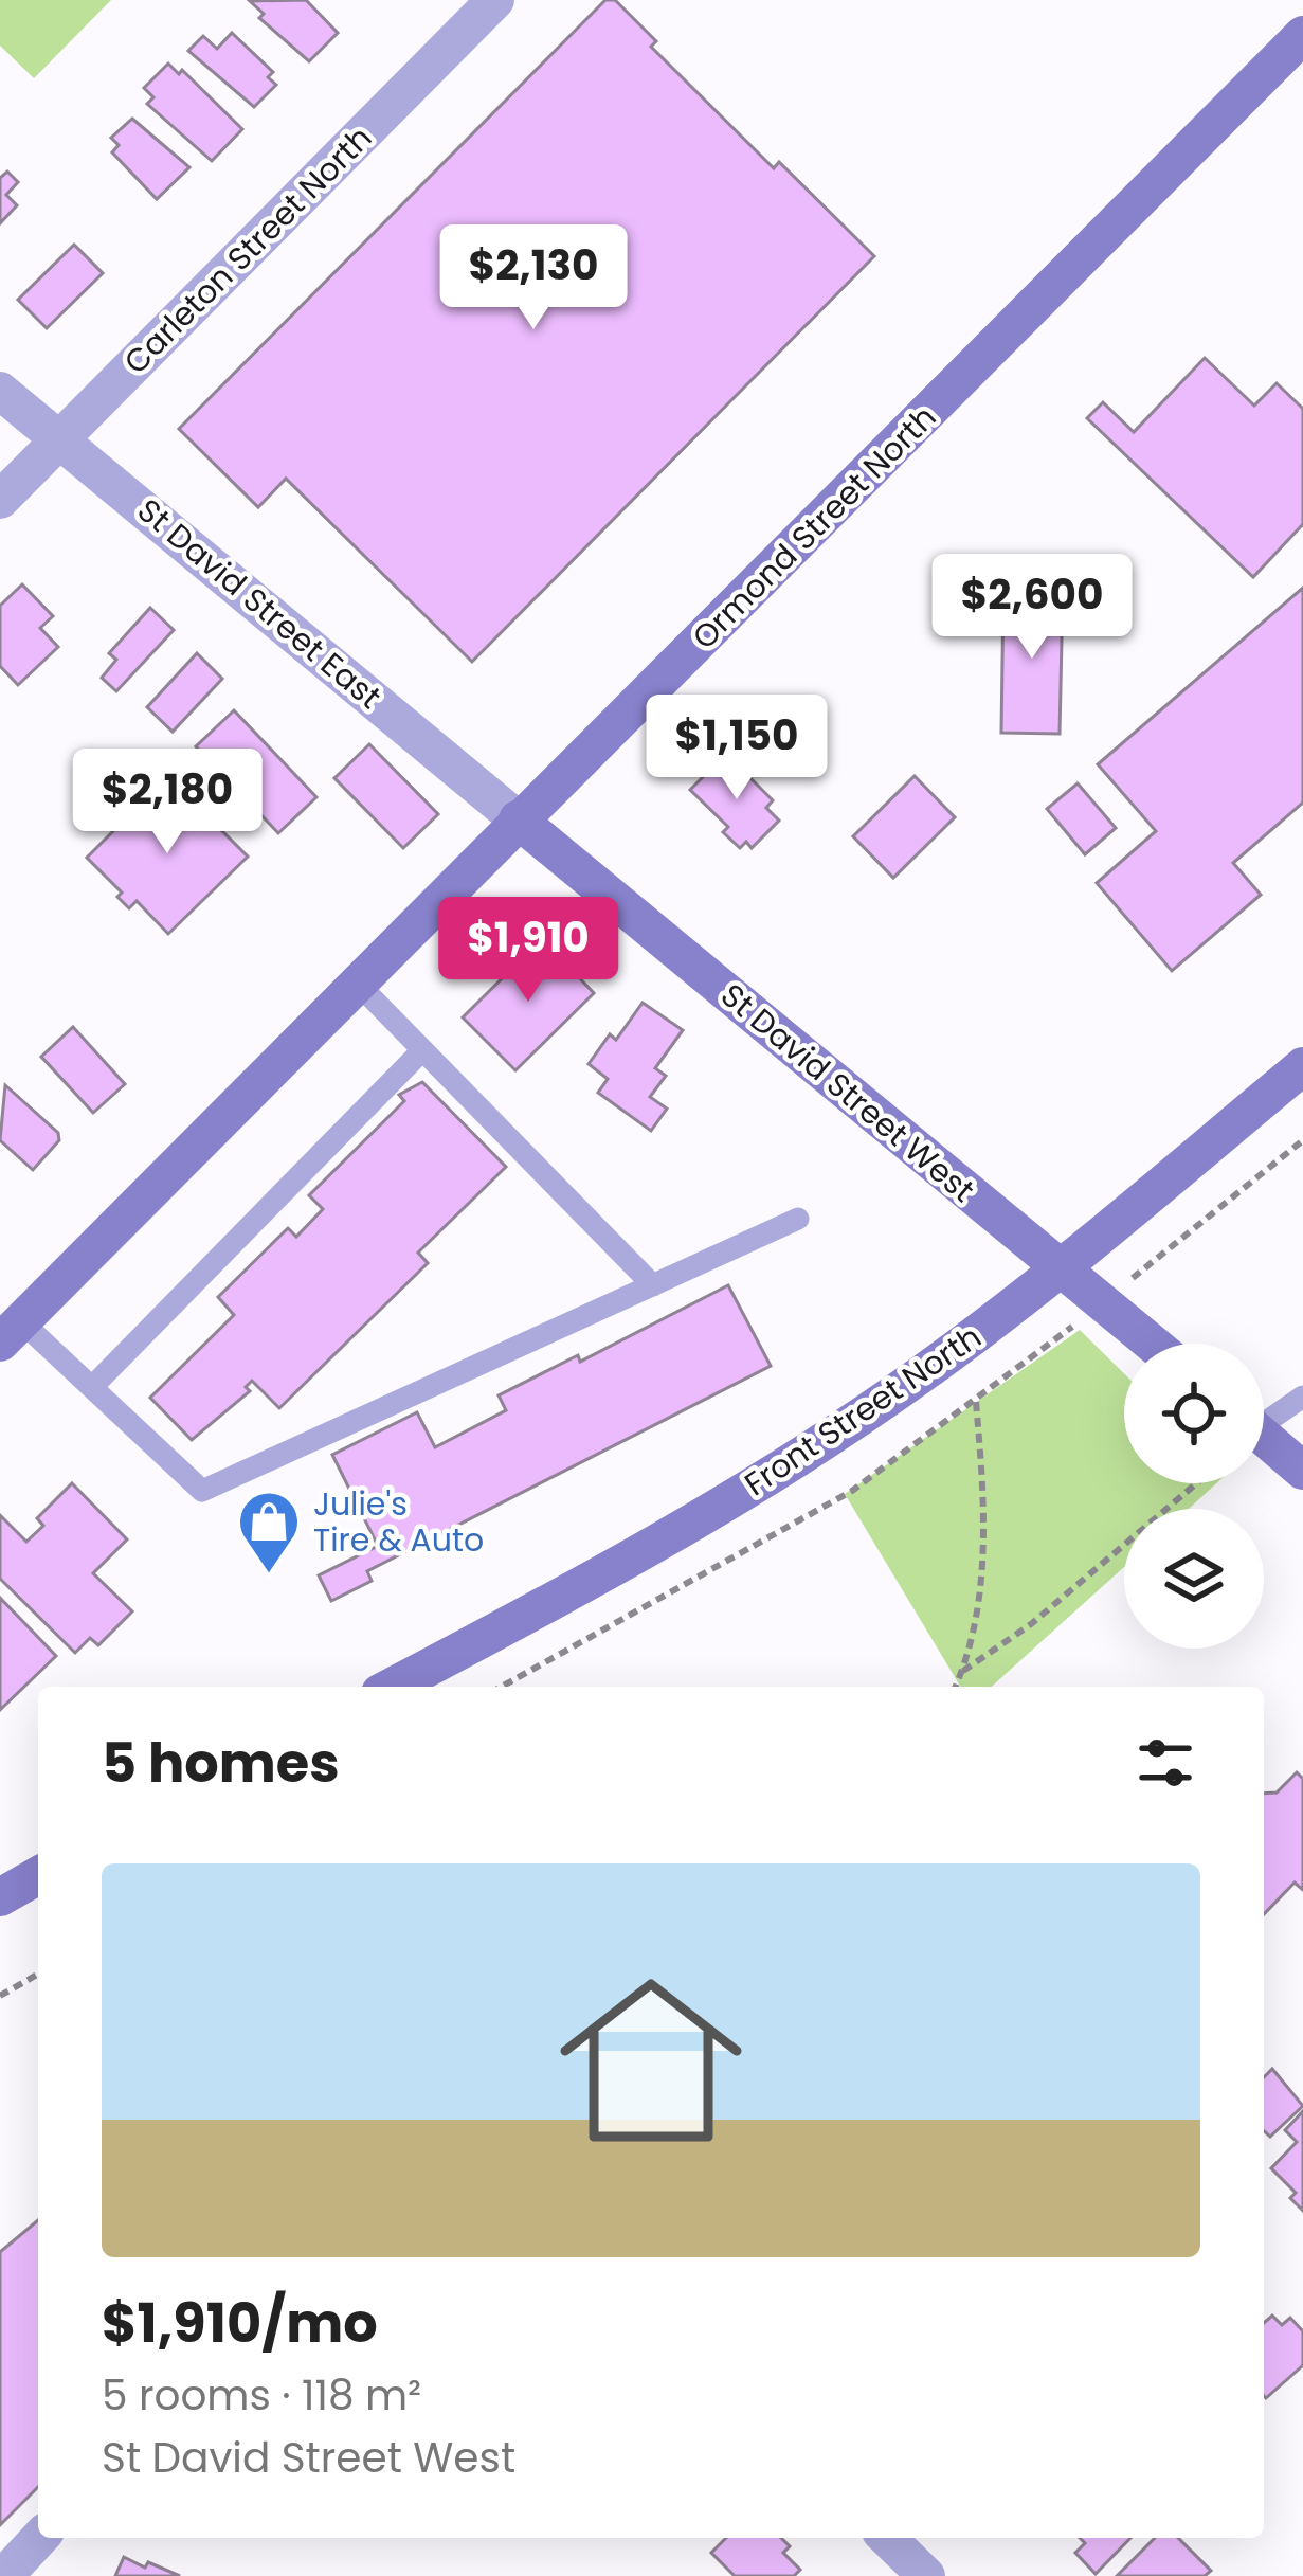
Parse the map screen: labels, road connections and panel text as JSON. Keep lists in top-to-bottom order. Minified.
{"streets":{"street":["Carleton Street North","Ormond Street North","St David Street East","St David Street West","Front Street North"]},"crossings":[["Carleton Street North","St David Street East"],["Ormond Street North","St David Street East"],["Ormond Street North","St David Street West"],["St David Street East","St David Street West"],["St David Street West","Front Street North"]],"places":{"shop":["Julie's Tire & Auto"]},"page":{"price":["$2,130","$2,600","$1,150","$2,180","$1,910"],"heading":"5 homes","list":[{"name":"$1,910/mo","note":"5 rooms · 118 m² · St David Street West"}]}}
